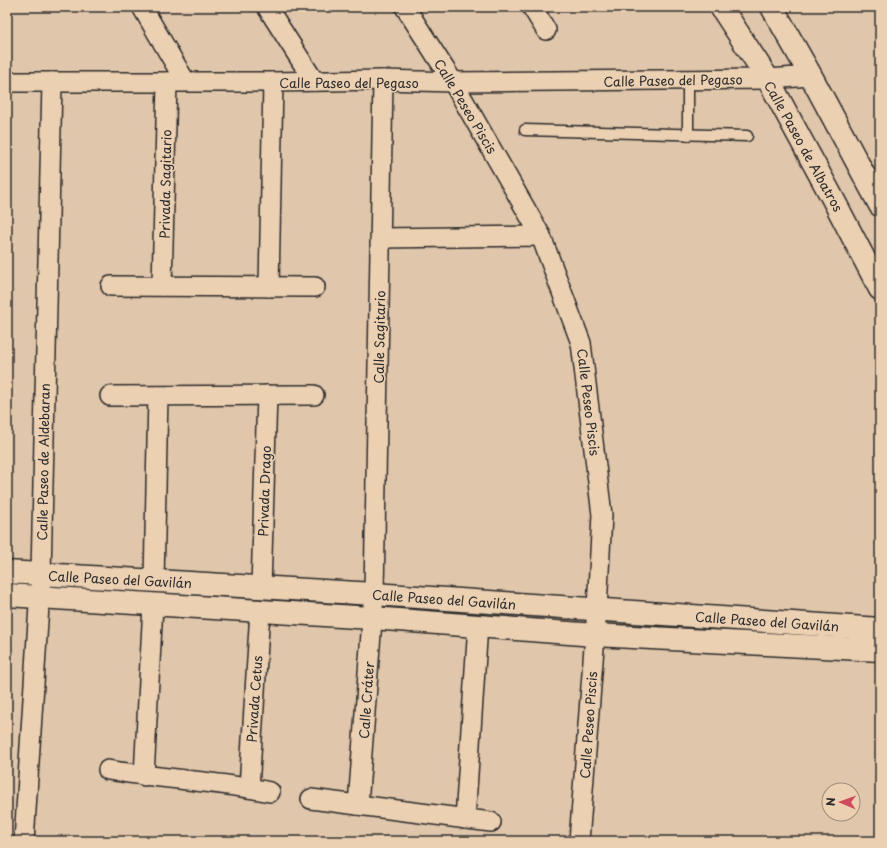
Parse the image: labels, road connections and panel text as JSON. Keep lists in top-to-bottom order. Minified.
{"streets":{"street":["Calle Paseo del Pegaso","Calle Peseo Piscis","Calle Paseo de Albatros","Privada Sagitario","Calle Sagitario","Calle Paseo de Aldebaran","Privada Drago","Calle Paseo del Gavilán","Privada Cetus","Calle Cráter"]},"crossings":[["Calle Paseo del Pegaso","Calle Peseo Piscis"],["Calle Paseo del Pegaso","Calle Paseo de Albatros"],["Calle Paseo del Pegaso","Privada Sagitario"],["Calle Paseo del Pegaso","Calle Sagitario"],["Calle Paseo del Pegaso","Calle Paseo de Aldebaran"],["Calle Peseo Piscis","Calle Paseo del Gavilán"],["Calle Sagitario","Calle Paseo del Gavilán"],["Calle Sagitario","Calle Cráter"],["Calle Paseo de Aldebaran","Calle Paseo del Gavilán"],["Privada Drago","Calle Paseo del Gavilán"],["Calle Paseo del Gavilán","Privada Cetus"],["Calle Paseo del Gavilán","Calle Cráter"]],"north":"left"}
